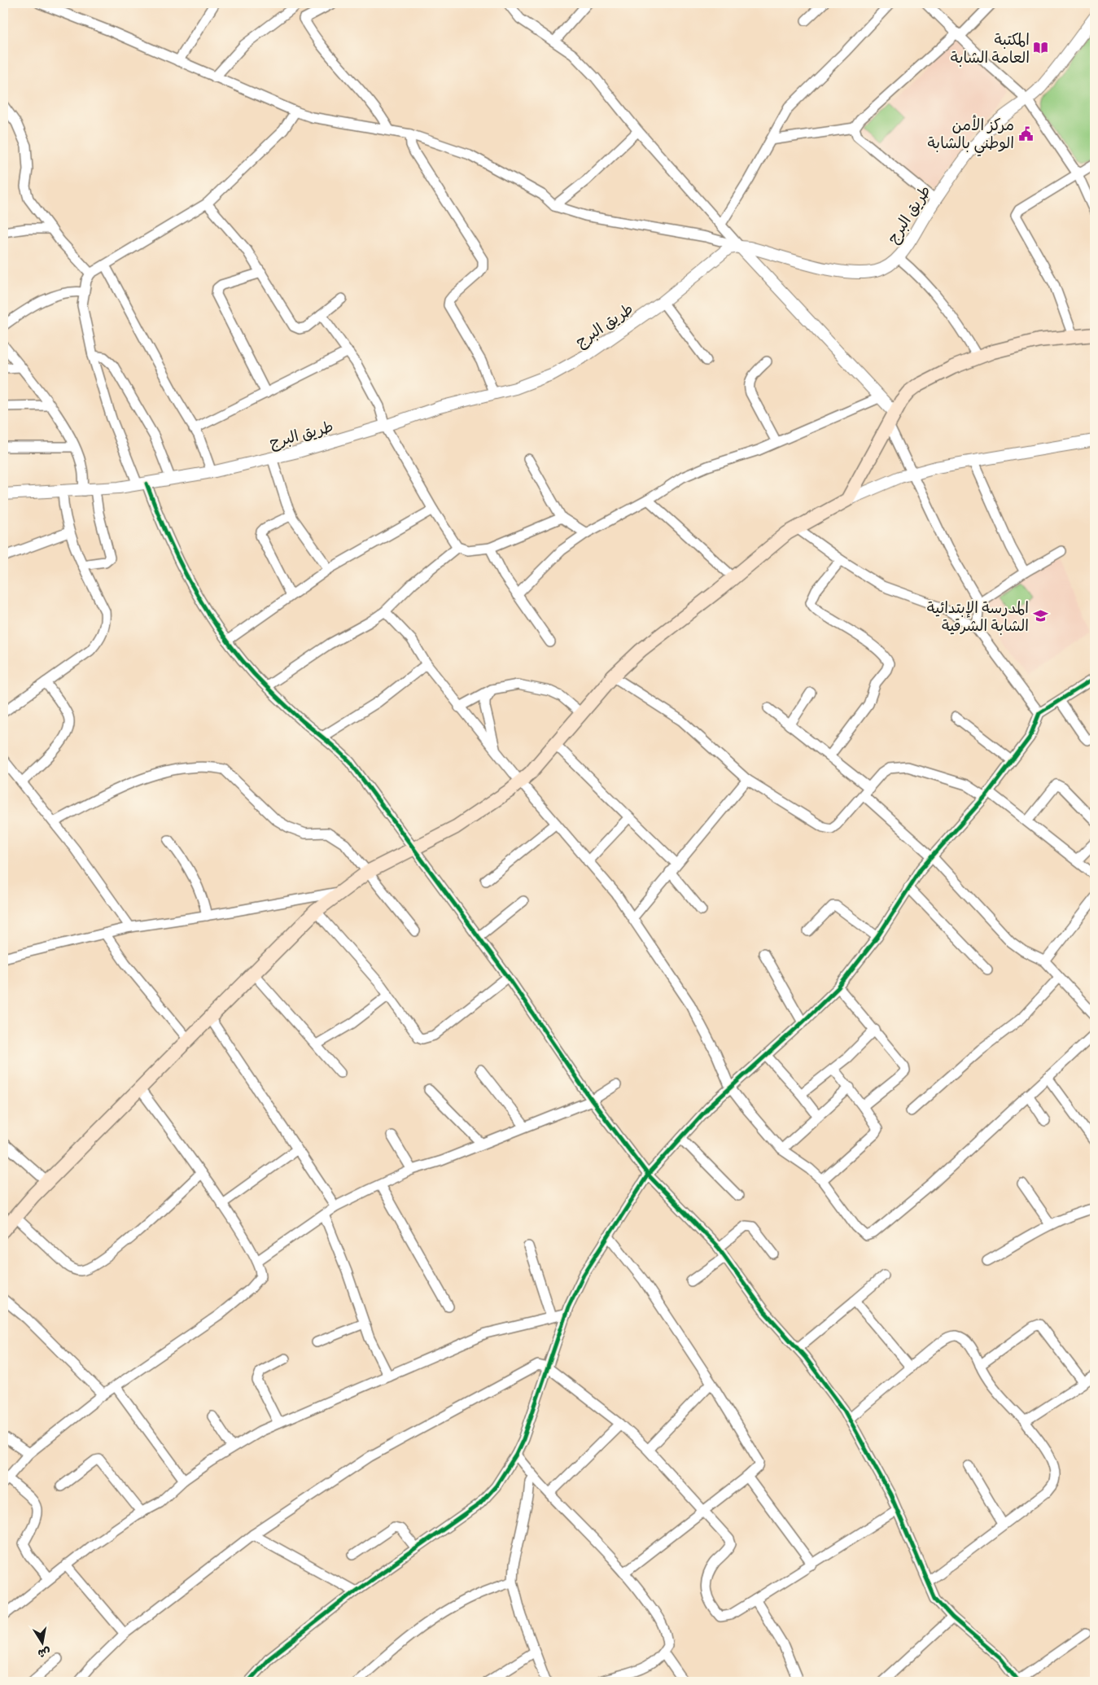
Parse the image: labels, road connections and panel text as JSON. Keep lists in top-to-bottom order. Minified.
{"streets":{"street":["طريق البرج"]},"places":{"library":["المكتبة العامة الشابة"],"public building":["مركز الأمن الوطني بالشابة"],"school or university":["المدرسة الإبتدائية الشابة الشرقية"]},"north":"bottom"}
